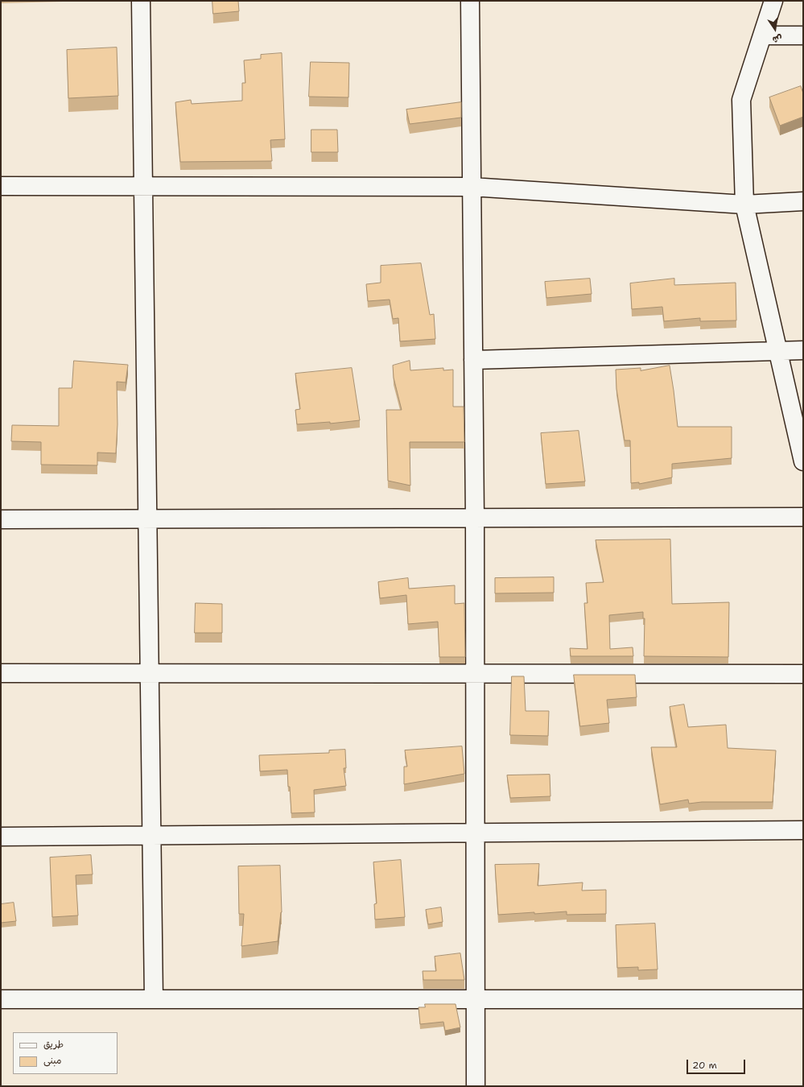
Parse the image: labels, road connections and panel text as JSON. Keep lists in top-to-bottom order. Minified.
{"legend":["طريق","مبنى"],"scale_bar":"20 m","north":"bottom"}
